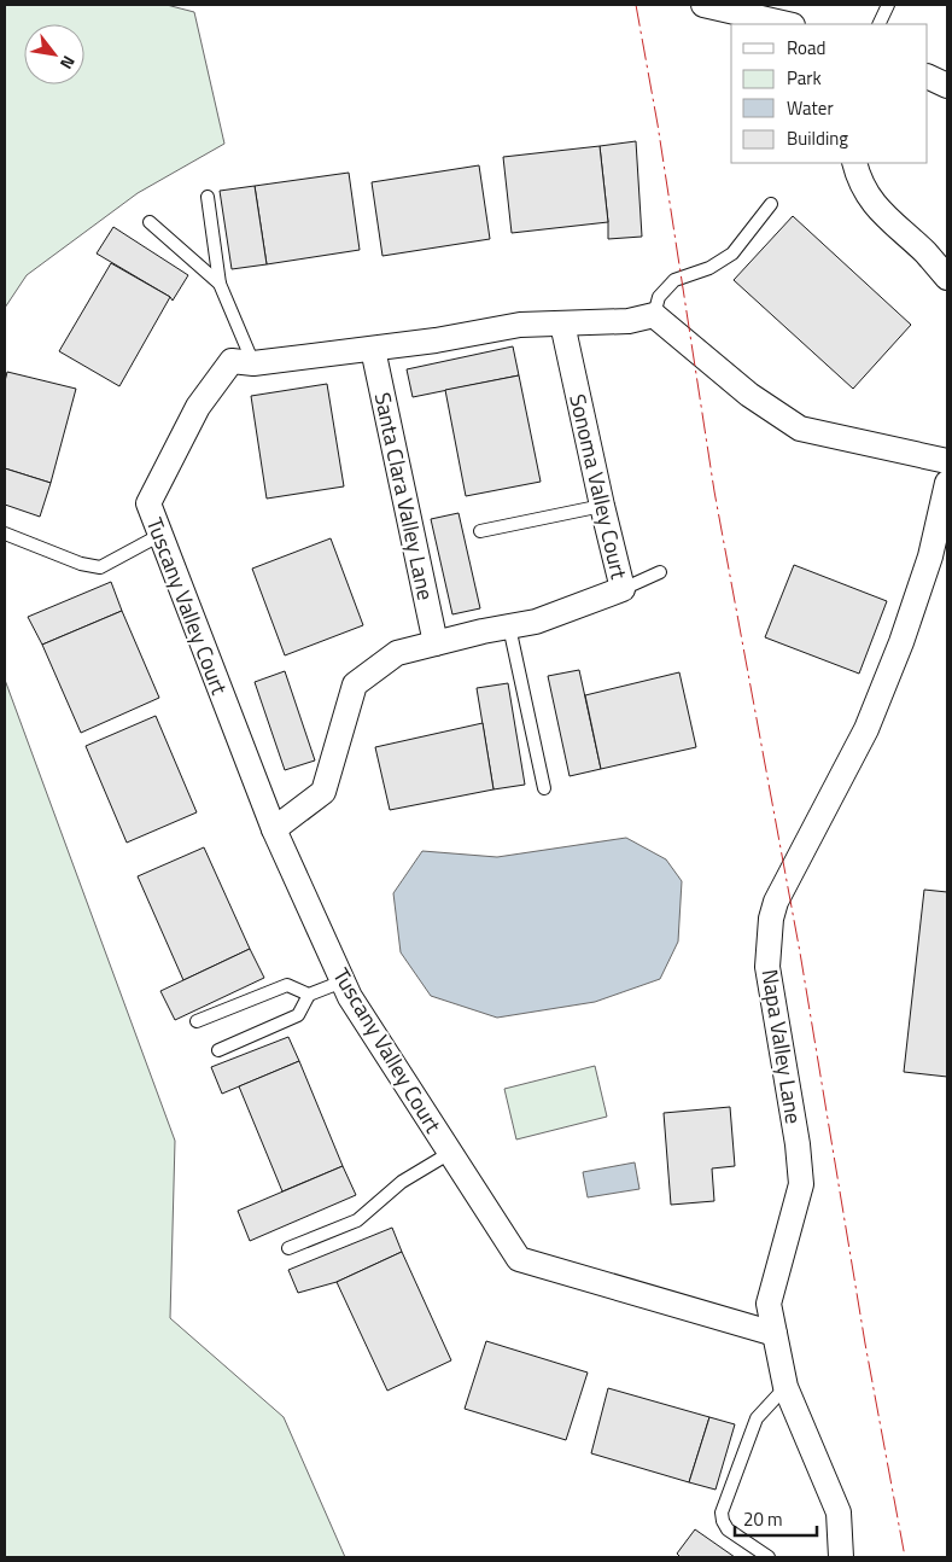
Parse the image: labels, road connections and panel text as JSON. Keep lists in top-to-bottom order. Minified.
{"streets":{"street":["Sonoma Valley Court","Santa Clara Valley Lane","Tuscany Valley Court","Napa Valley Lane"]},"crossings":[["Sonoma Valley Court","Santa Clara Valley Lane"],["Sonoma Valley Court","Tuscany Valley Court"],["Santa Clara Valley Lane","Tuscany Valley Court"],["Tuscany Valley Court","Napa Valley Lane"]],"legend":["Road","Park","Water","Building"],"scale_bar":"20 m","north":"bottom right"}
